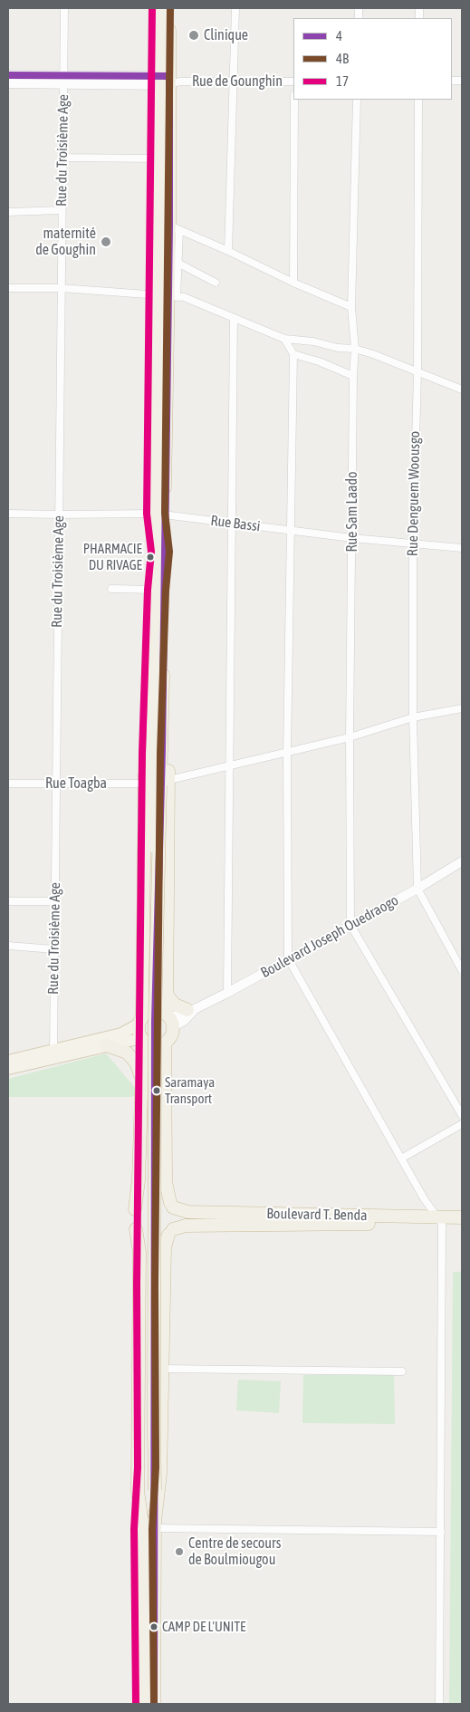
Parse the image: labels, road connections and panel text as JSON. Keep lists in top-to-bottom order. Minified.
{"streets":{"highway":["Boulevard T. Benda"],"street":["Rue de Gounghin","Rue du Troisième Age","Rue Denguem Woousgo","Rue Sam Laado","Rue Bassi","Rue Toagba","Boulevard Joseph Ouedraogo"]},"crossings":[["Rue du Troisième Age","Rue Bassi"],["Rue du Troisième Age","Rue Toagba"],["Rue Denguem Woousgo","Rue Bassi"],["Rue Denguem Woousgo","Rue Toagba"],["Rue Denguem Woousgo","Boulevard Joseph Ouedraogo"],["Rue Sam Laado","Rue Bassi"],["Rue Sam Laado","Rue Toagba"],["Rue Sam Laado","Boulevard Joseph Ouedraogo"]],"places":["Clinique","maternité de Goughin","PHARMACIE DU RIVAGE","Saramaya Transport","Centre de secours de Boulmiougou","CAMP DE L'UNITE"],"lines":["transit line 4B","transit line 17","transit line 4"],"legend":["4","4B","17"]}
